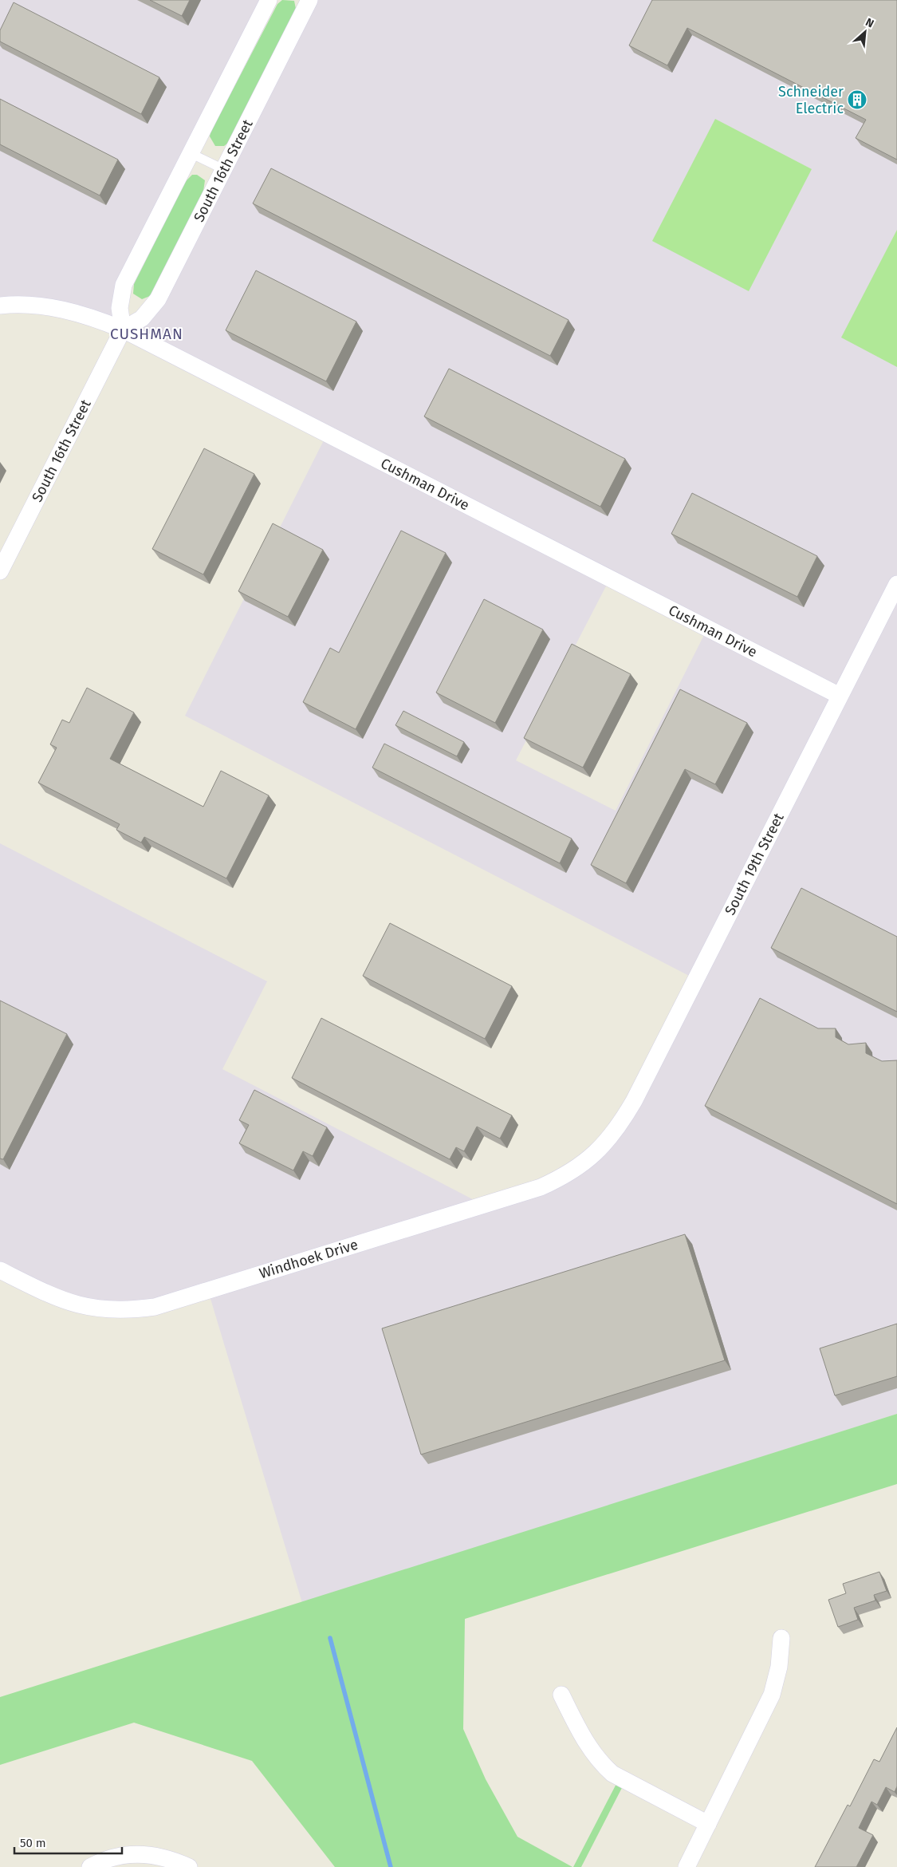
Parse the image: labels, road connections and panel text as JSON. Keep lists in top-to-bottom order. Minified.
{"streets":{"street":["South 16th Street","Cushman Drive","South 19th Street","Windhoek Drive"]},"crossings":[["South 16th Street","Cushman Drive"],["Cushman Drive","South 19th Street"],["South 19th Street","Windhoek Drive"]],"districts":["CUSHMAN"],"places":{"building":["Schneider Electric"]},"scale_bar":"50 m","north":"top right"}
